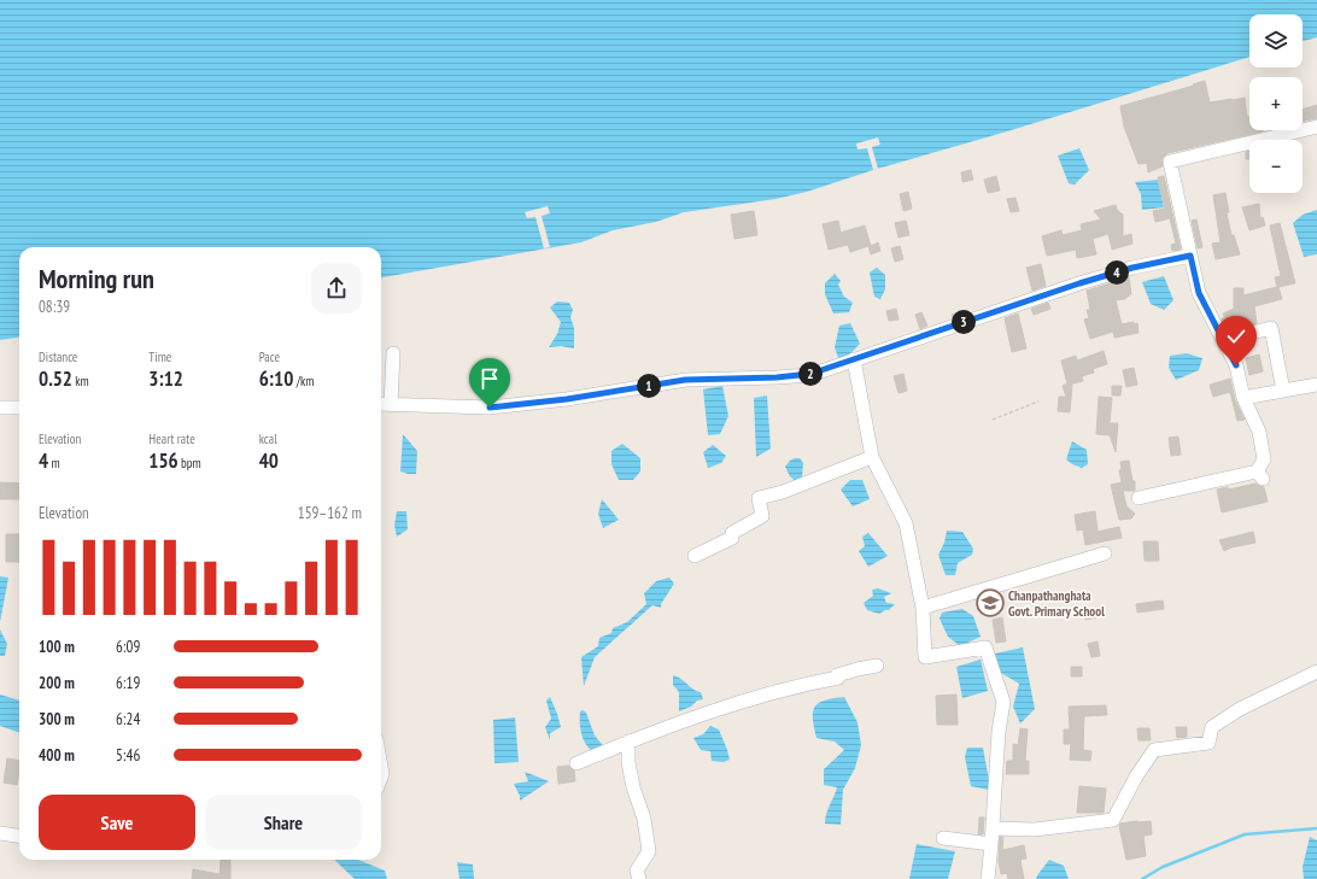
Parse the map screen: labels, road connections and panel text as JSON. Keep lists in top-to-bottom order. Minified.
{"places":{"school or university":["Chanpathanghata Govt. Primary School"]},"page":{"map_buttons":["+","−"],"heading":["Morning run","08:39"],"pins":["4","3","2","1"],"stats":[["Distance","0.52 km"],["Time","3:12"],["Pace","6:10 /km"],["Elevation","4 m"],["Heart rate","156 bpm"],["kcal","40"]],"chart":["Elevation","159–162 m"],"list":[{"name":"100 m","note":"6:09"},{"name":"200 m","note":"6:19"},{"name":"300 m","note":"6:24"},{"name":"400 m","note":"5:46"}],"buttons":["Save","Share"]}}
